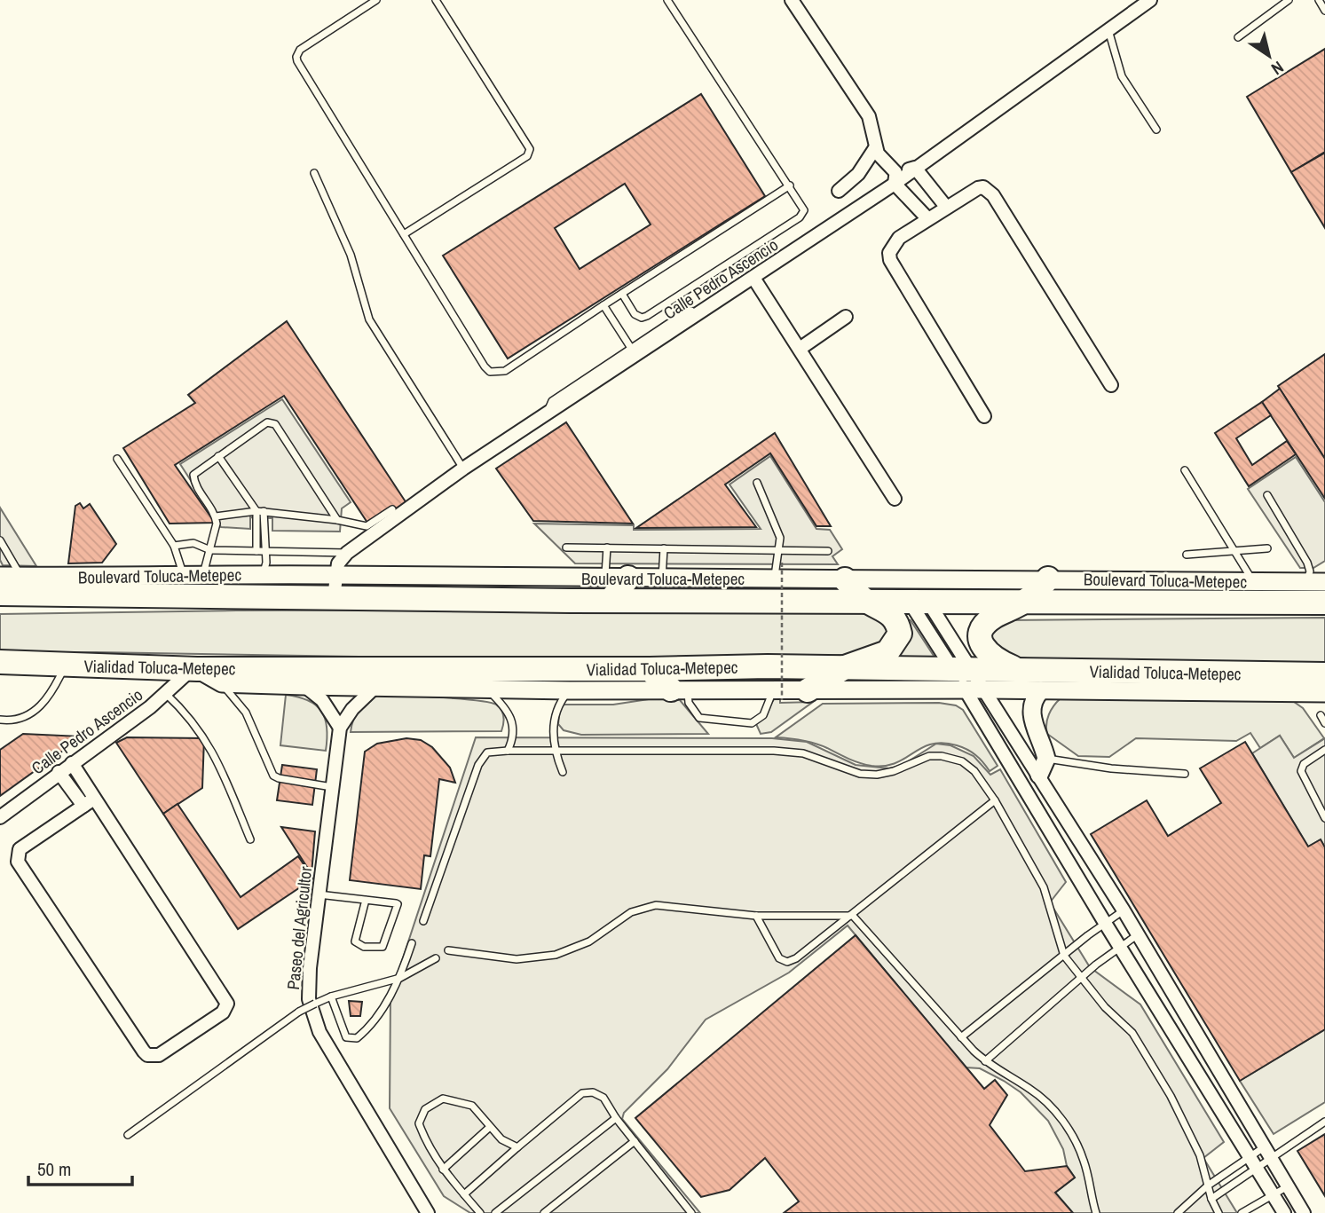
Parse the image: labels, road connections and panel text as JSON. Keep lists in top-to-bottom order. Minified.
{"streets":{"highway":["Vialidad Toluca-Metepec"],"main road":["Boulevard Toluca-Metepec"],"street":["Calle Pedro Ascencio","Paseo del Agricultor"]},"crossings":[["Calle Pedro Ascencio","Boulevard Toluca-Metepec"],["Calle Pedro Ascencio","Vialidad Toluca-Metepec"]],"scale_bar":"50 m","north":"bottom right"}
